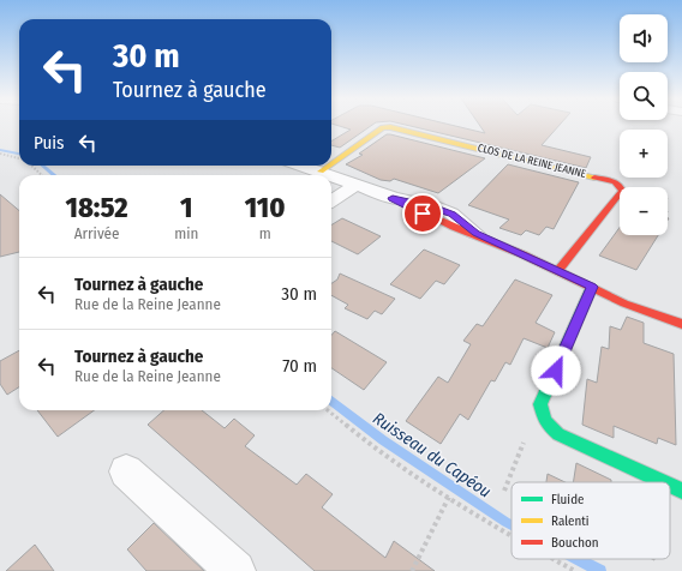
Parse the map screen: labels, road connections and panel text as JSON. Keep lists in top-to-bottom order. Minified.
{"streets":{"street":["CLOS DE LA REINE JEANNE"]},"water":["Ruisseau du Capéou"],"legend":["Fluide","Ralenti","Bouchon"],"page":{"map_buttons":["+","−"],"turn":["30 m","Tournez à gauche"],"then":"Puis","eta":["18:52","Arrivée","1","min","110","m"],"list":[{"name":"Tournez à gauche","note":"Rue de la Reine Jeanne","value":"30 m"},{"name":"Tournez à gauche","note":"Rue de la Reine Jeanne","value":"70 m"}]}}
